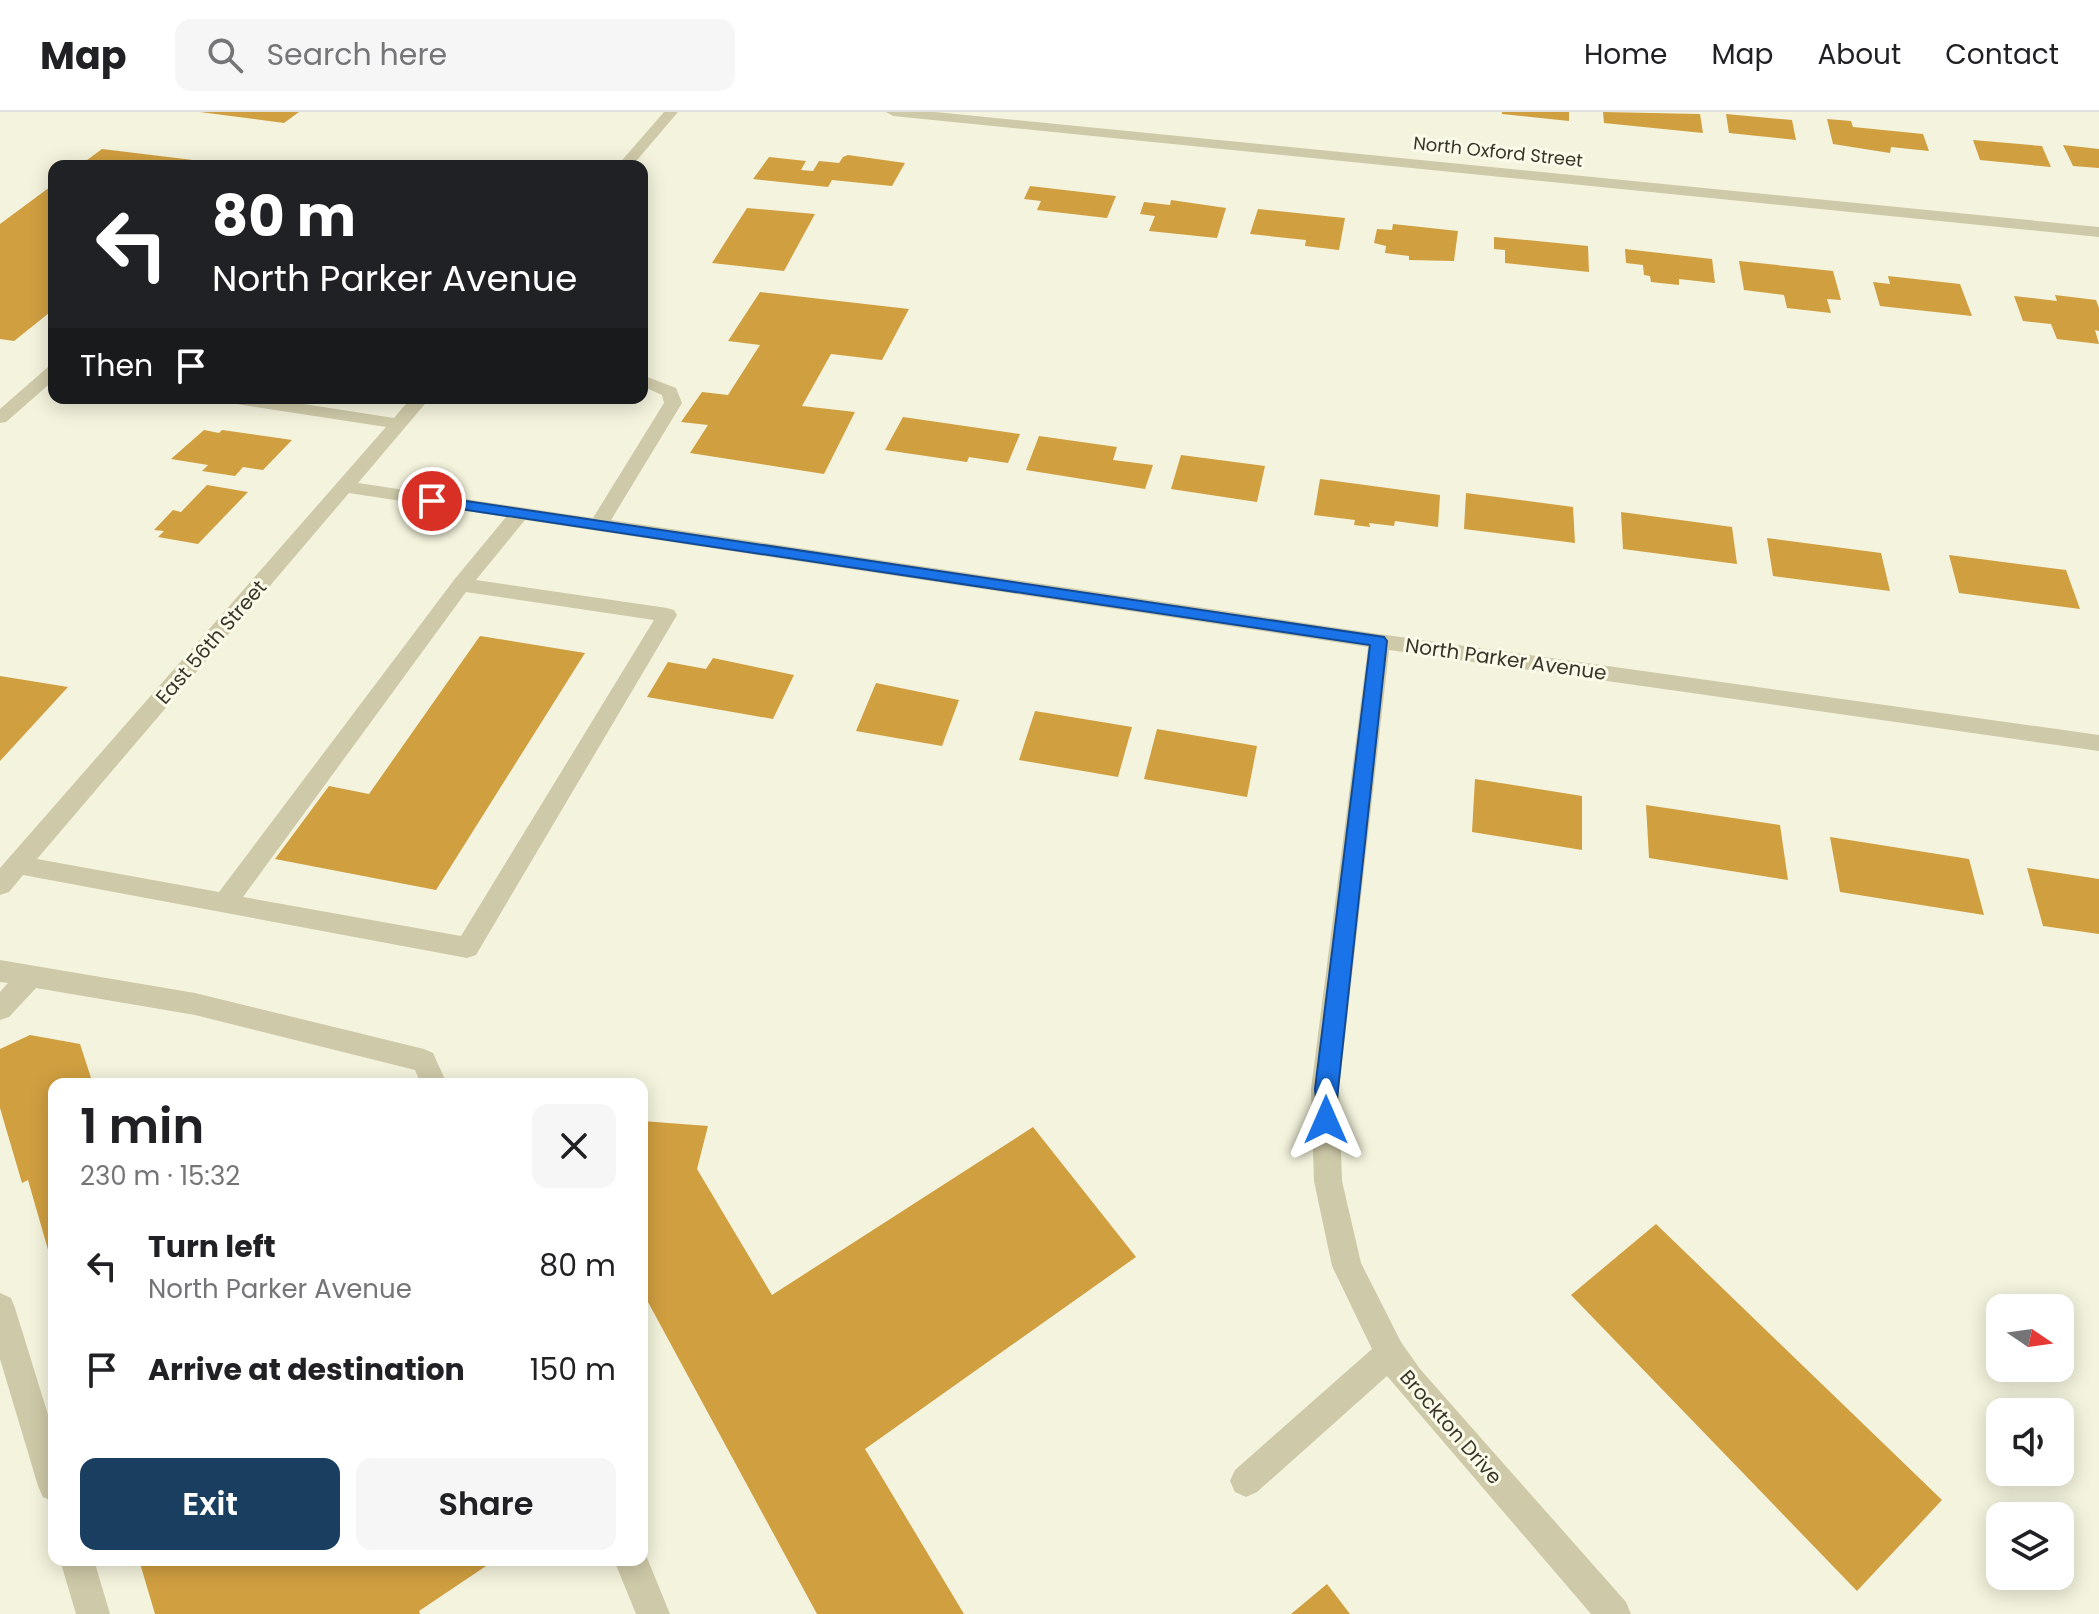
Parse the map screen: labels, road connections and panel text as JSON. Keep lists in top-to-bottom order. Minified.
{"streets":{"street":["North Oxford Street","East 56th Street","North Parker Avenue","Brockton Drive"]},"crossings":[["East 56th Street","North Parker Avenue"],["North Parker Avenue","Brockton Drive"]],"north":"right","page":{"header":"Map","search":"Search here","nav":["Home","Map","About","Contact"],"turn":["80 m","North Parker Avenue"],"then":"Then","heading":["1 min","230 m · 15:32"],"list":[{"name":"Turn left","note":"North Parker Avenue","value":"80 m"},{"name":"Arrive at destination","value":"150 m"}],"buttons":["Exit","Share"]}}
